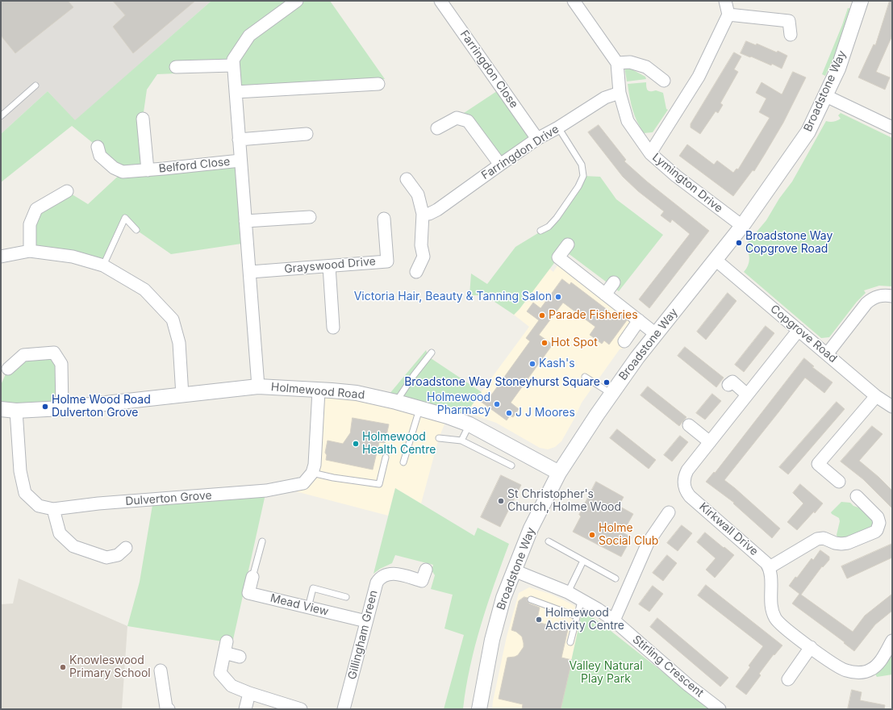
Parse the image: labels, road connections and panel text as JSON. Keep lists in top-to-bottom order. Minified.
{"streets":{"street":["Farringdon Close","Broadstone Way","Farringdon Drive","Belford Close","Lymington Drive","Grayswood Drive","Copgrove Road","Holmewood Road","Dulverton Grove","Kirkwall Drive","Mead View","Gillingham Green","Stirling Crescent"]},"crossings":[["Farringdon Close","Farringdon Drive"],["Broadstone Way","Lymington Drive"],["Broadstone Way","Copgrove Road"],["Broadstone Way","Holmewood Road"],["Broadstone Way","Stirling Crescent"],["Farringdon Drive","Lymington Drive"],["Copgrove Road","Kirkwall Drive"],["Holmewood Road","Dulverton Grove"],["Mead View","Gillingham Green"]],"parks":["Valley Natural Play Park"],"places":["Broadstone Way Copgrove Road","Victoria Hair, Beauty & Tanning Salon","Parade Fisheries","Hot Spot","Kash's","Broadstone Way Stoneyhurst Square","Holmewood Pharmacy","Holme Wood Road Dulverton Grove","J J Moores","Holmewood Health Centre","St Christopher's Church, Holme Wood","Holme Social Club","Holmewood Activity Centre","Knowleswood Primary School"]}
